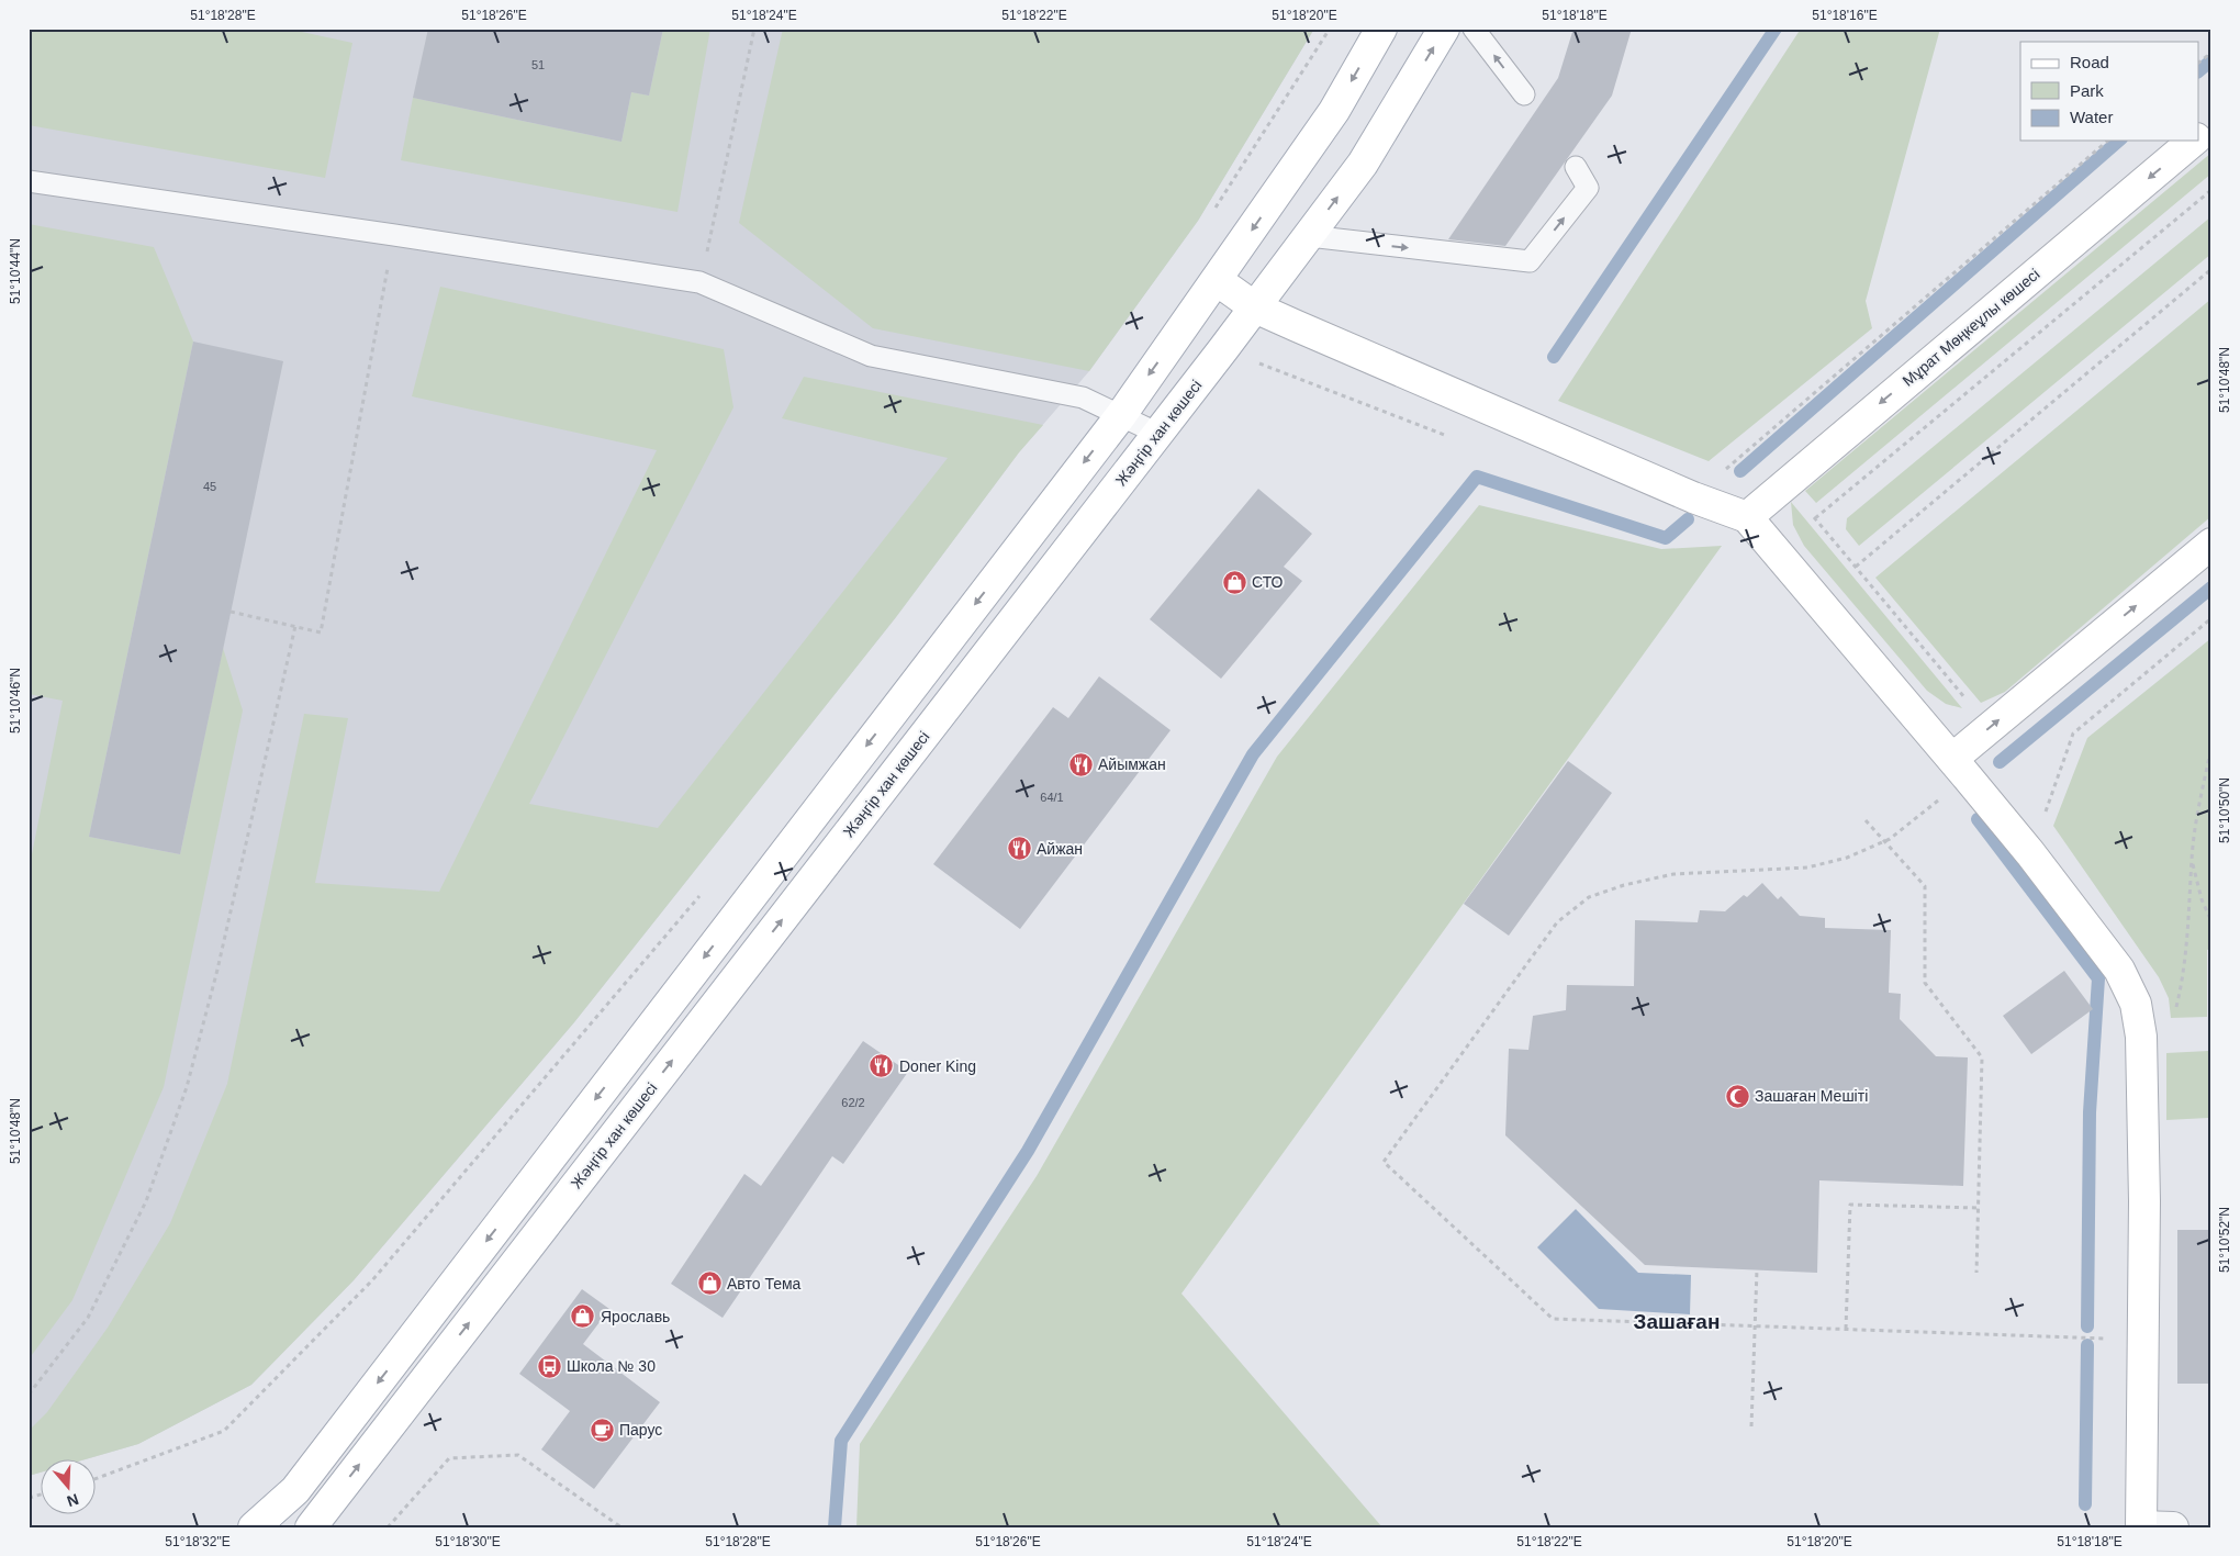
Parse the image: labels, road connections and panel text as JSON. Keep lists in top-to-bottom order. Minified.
{"streets":{"main road":["Мұрат Мөңкеұлы көшесі","Жәңгір хан көшесі"]},"one_way":["Мұрат Мөңкеұлы көшесі"],"districts":["Зашаған"],"places":{"shop":["СТО","Авто Тема","Ярославь"],"restaurant":["Айымжан","Айжан","Doner King"],"mosque":["Зашаған Мешіті"],"bus stop":["Школа № 30"],"cafe":["Парус"]},"house_numbers":["51","45","64/1","62/2"],"legend":["Road","Park","Water"],"north":"bottom","coordinates":["51°18'28\"E","51°18'26\"E","51°18'24\"E","51°18'22\"E","51°18'20\"E","51°18'18\"E","51°18'16\"E","51°10'44\"N","51°10'48\"N","51°10'46\"N","51°10'50\"N","51°10'52\"N","51°18'32\"E","51°18'30\"E"]}
